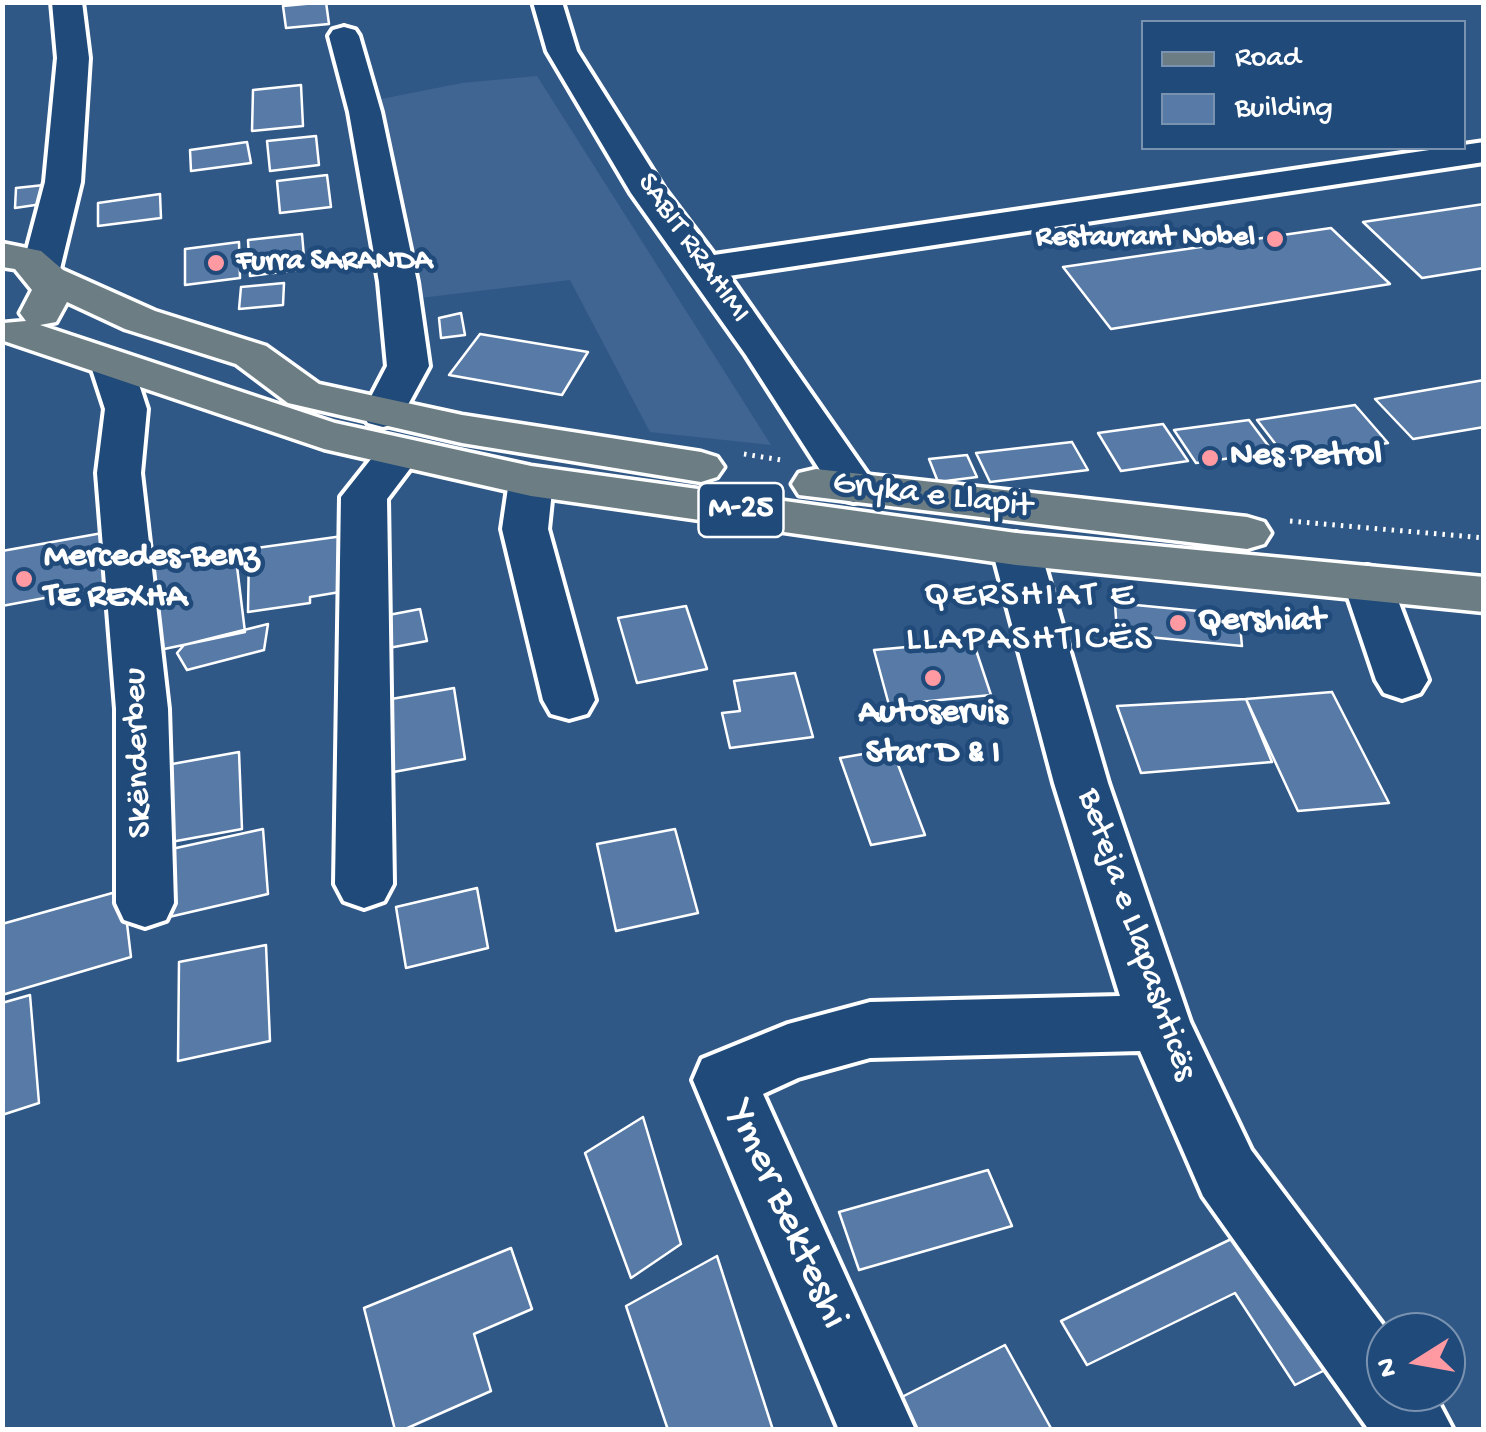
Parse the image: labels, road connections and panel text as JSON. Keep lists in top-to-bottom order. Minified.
{"streets":{"main road":["Gryka e Llapit","M-25"],"street":["SABIT RRAHIMI","Skënderbeu","Beteja e Llapashticës","Ymer Bekteshi"]},"crossings":[["SABIT RRAHIMI","Gryka e Llapit"],["Gryka e Llapit","Skënderbeu"],["Gryka e Llapit","Beteja e Llapashticës"],["Beteja e Llapashticës","Ymer Bekteshi"]],"districts":["QERSHIAT E LLAPASHTICËS"],"places":["Restaurant Nobel","Furra SARANDA","Nes Petrol","Mercedes-Benz TE REXHA","Qershiat","Autoservis Star D & I"],"legend":["Road","Building"],"north":"left"}
